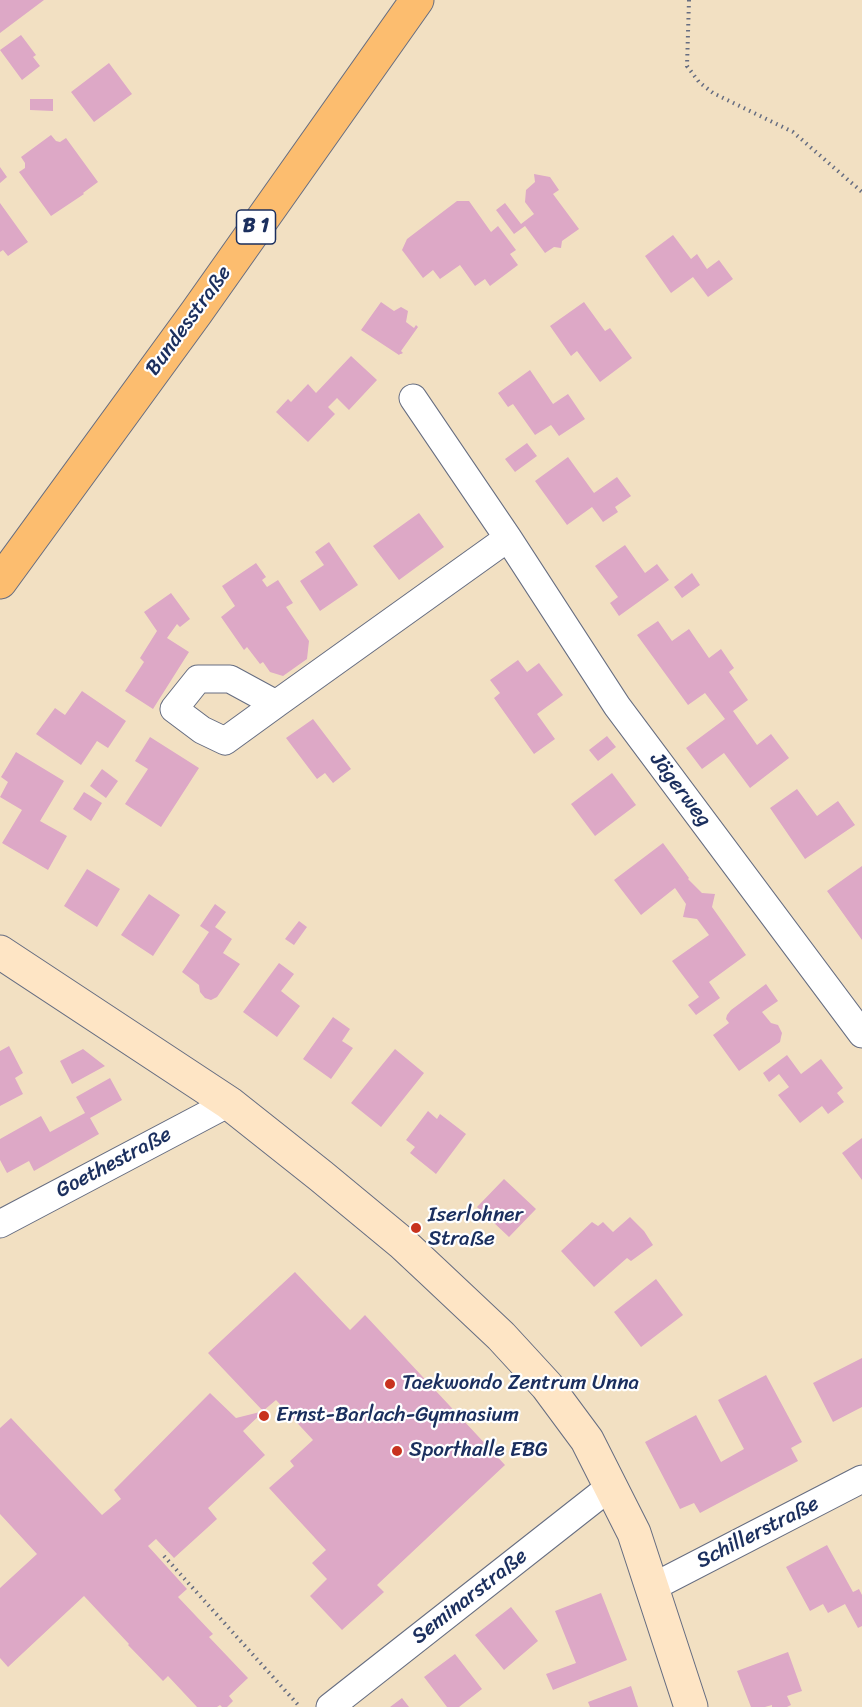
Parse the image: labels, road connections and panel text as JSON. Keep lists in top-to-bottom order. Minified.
{"streets":{"main road":["B 1","Bundesstraße"],"street":["Jägerweg","Goethestraße","Schillerstraße","Seminarstraße"]},"places":["Iserlohner Straße","Taekwondo Zentrum Unna","Ernst-Barlach-Gymnasium","Sporthalle EBG"]}
